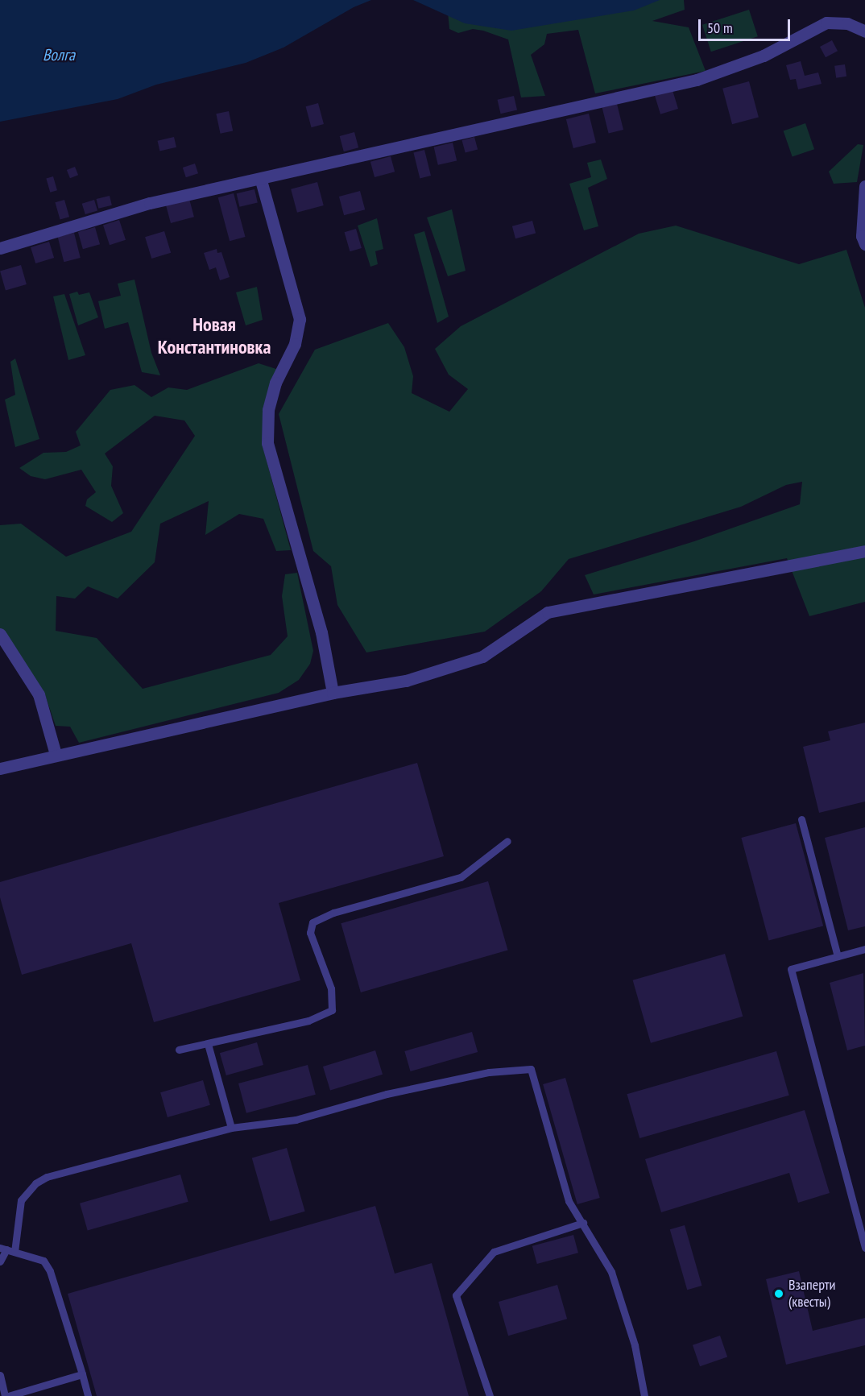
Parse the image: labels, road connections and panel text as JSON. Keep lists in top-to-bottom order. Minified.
{"districts":["Новая Константиновка"],"water":["Волга"],"places":["Взаперти (квесты)"],"scale_bar":"50 m"}
